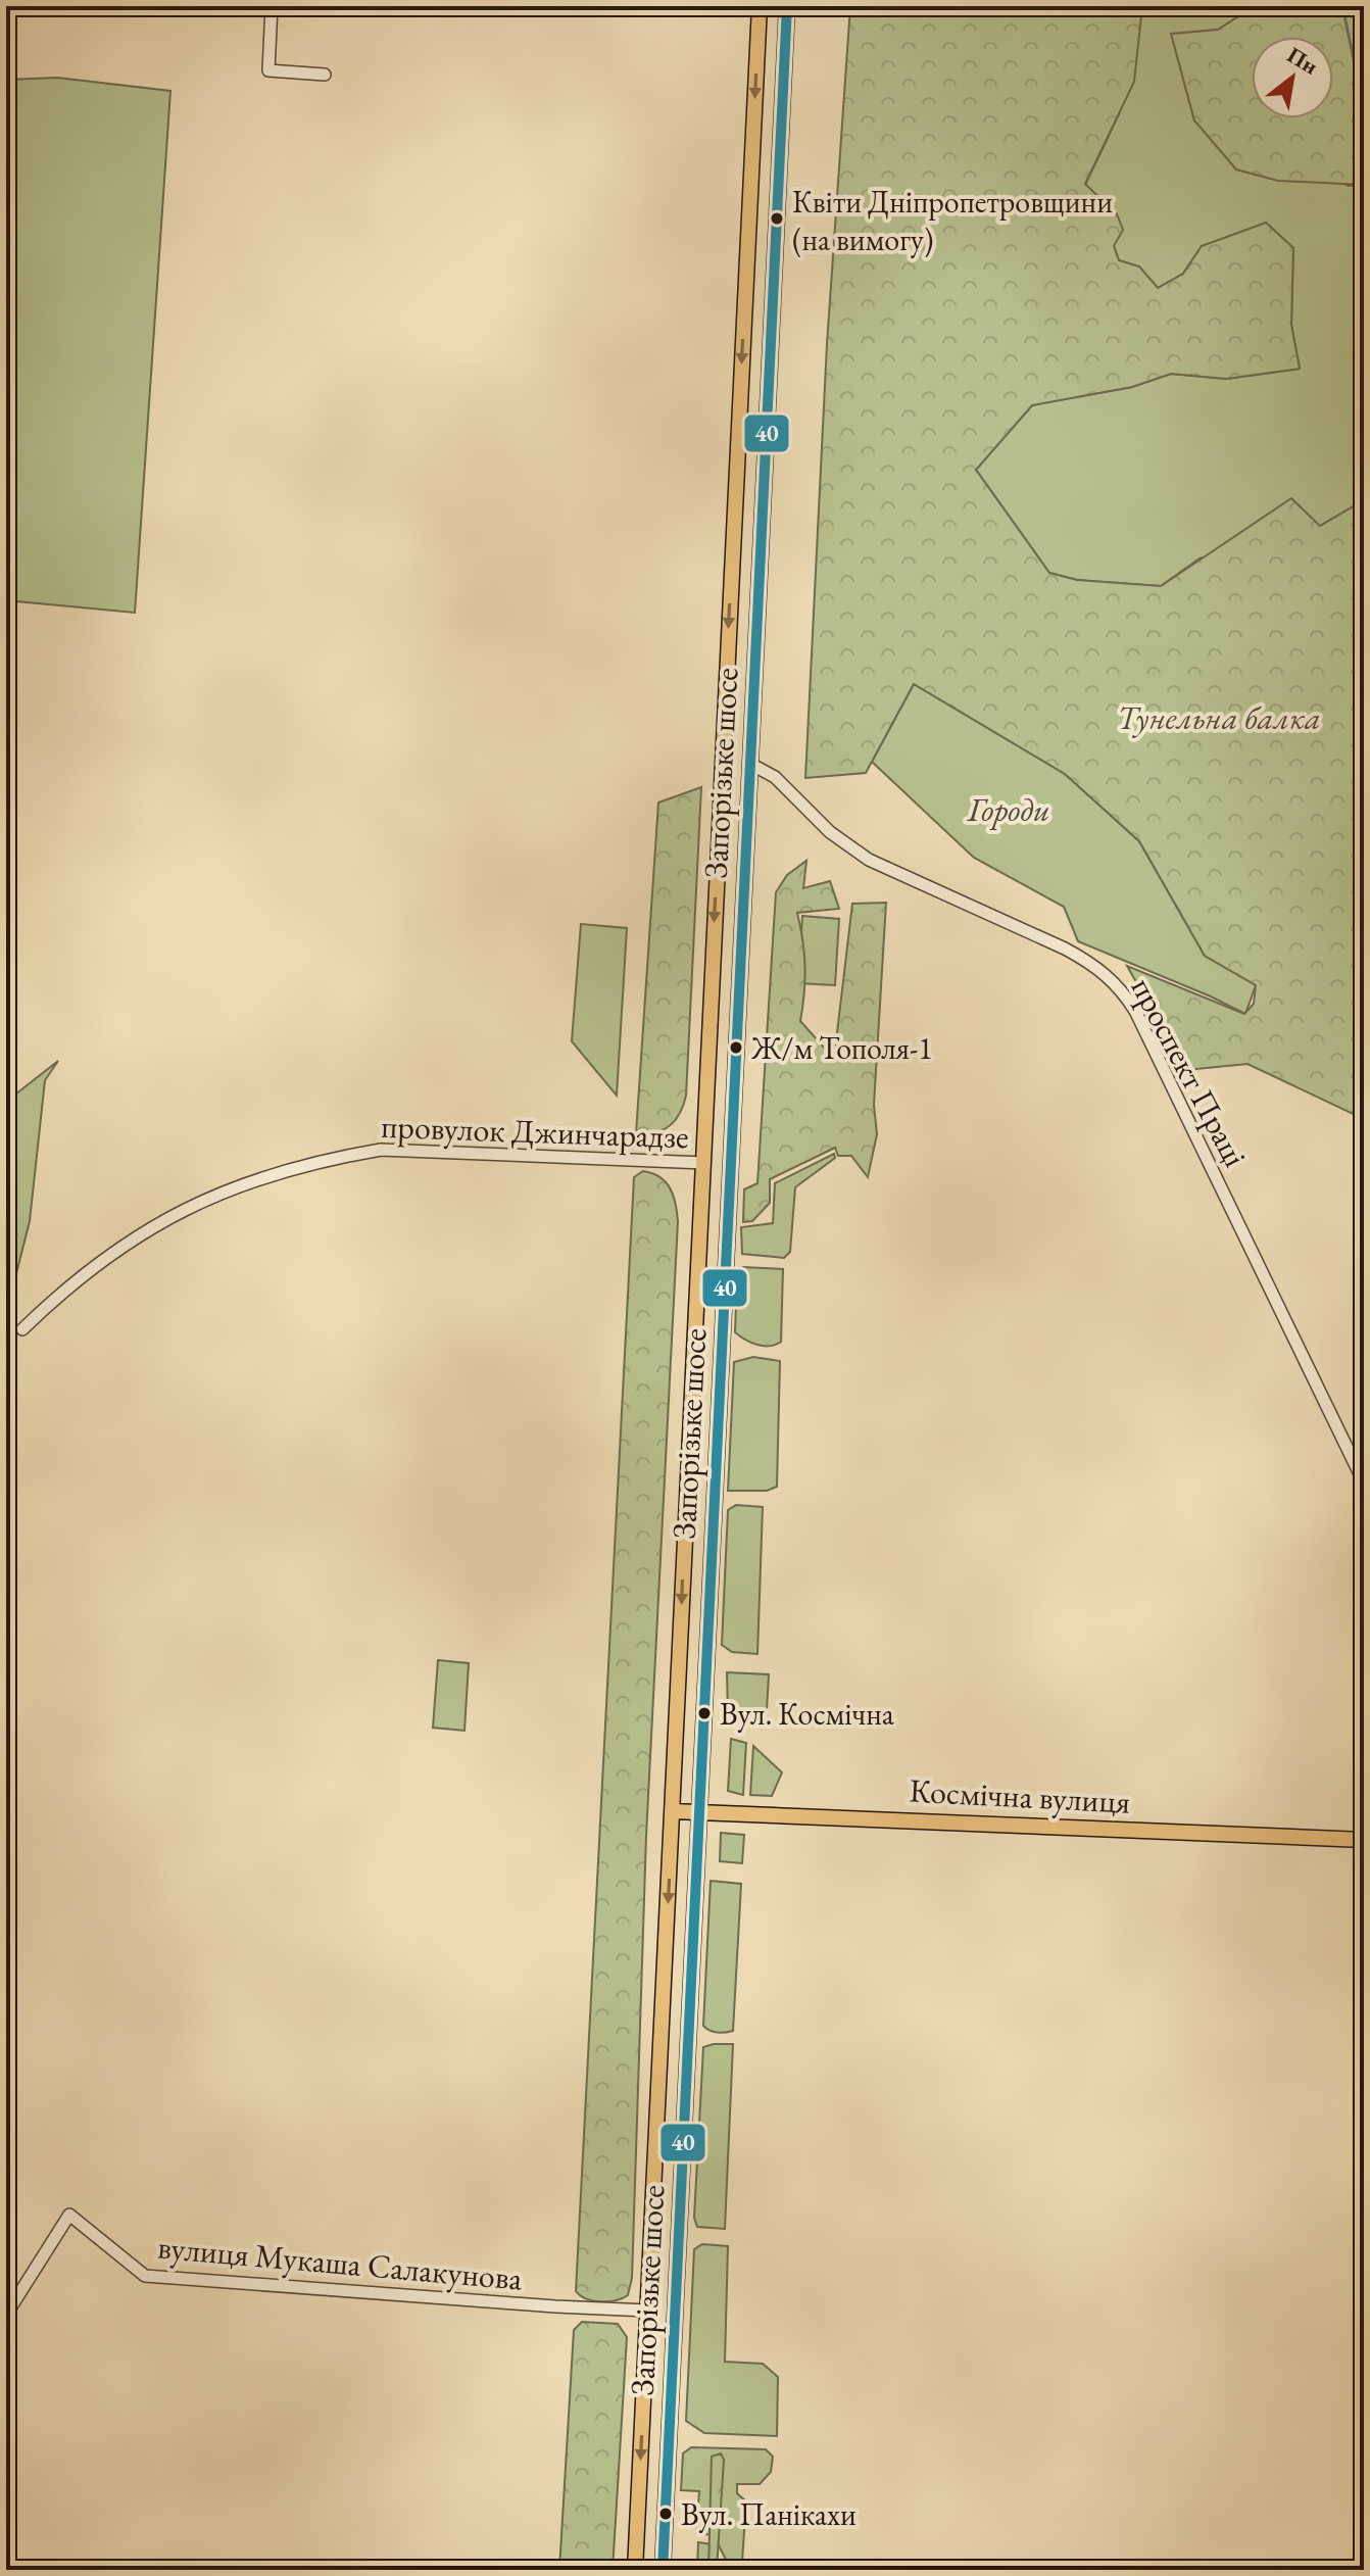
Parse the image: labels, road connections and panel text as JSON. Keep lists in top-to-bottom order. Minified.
{"streets":{"main road":["Запорізьке шосе","Космічна вулиця"],"street":["проспект Праці","провулок Джинчарадзе","вулиця Мукаша Салакунова"]},"crossings":[["Запорізьке шосе","проспект Праці"],["Запорізьке шосе","провулок Джинчарадзе"],["Запорізьке шосе","Космічна вулиця"],["Запорізьке шосе","вулиця Мукаша Салакунова"]],"parks":["Тунельна балка","Городи"],"places":["Квіти Дніпропетровщини (на вимогу)","Ж/м Тополя-1","Вул. Космічна","Вул. Панікахи"],"lines":["transit line 40"],"north":"top right"}
